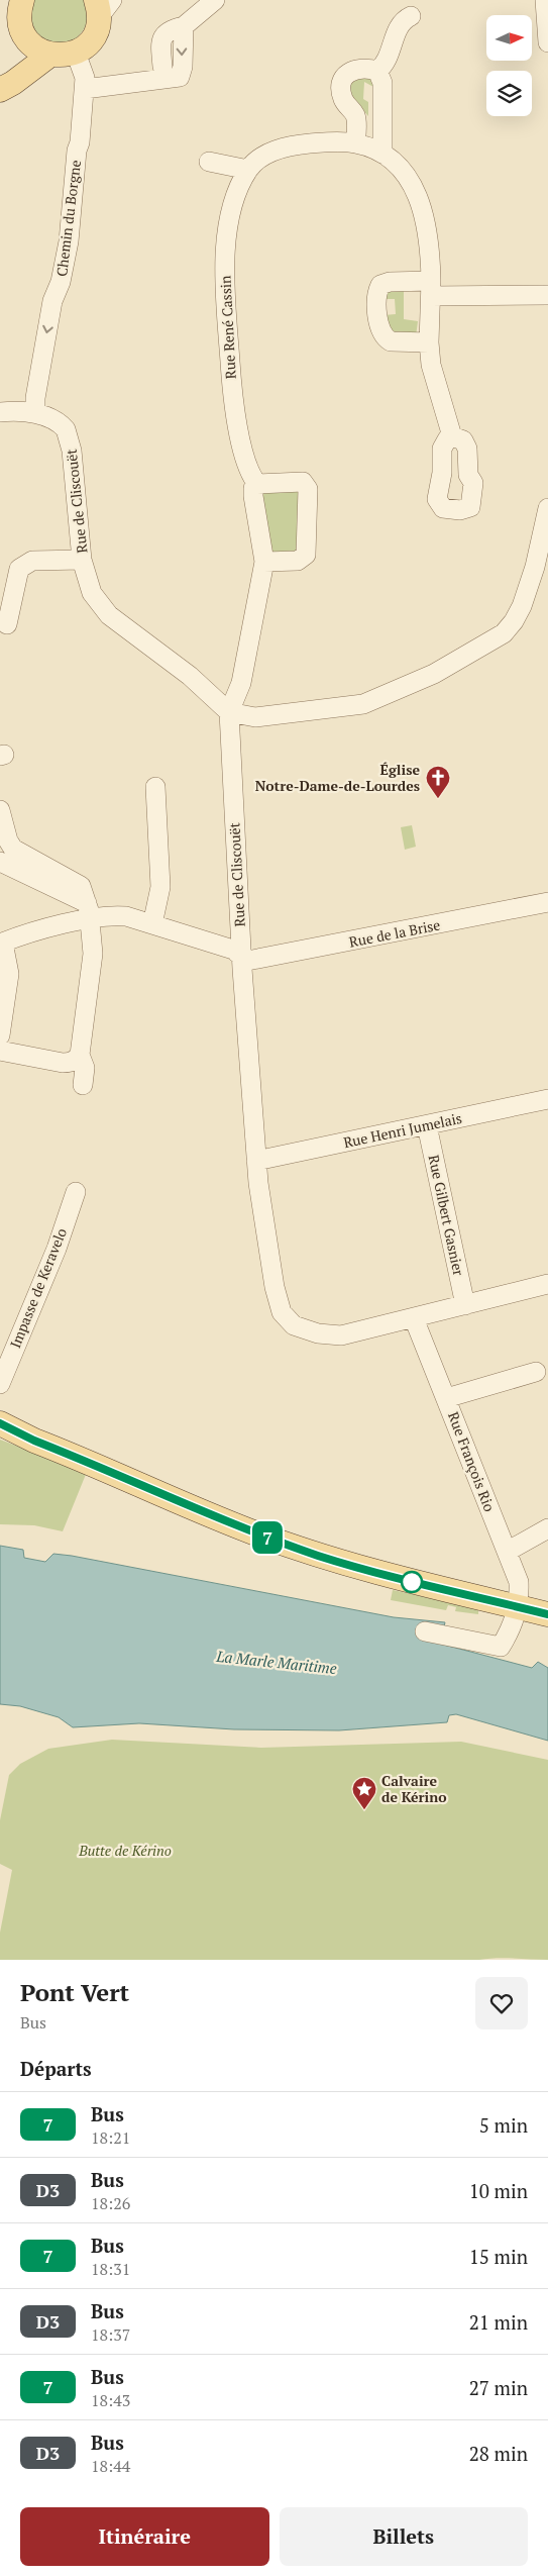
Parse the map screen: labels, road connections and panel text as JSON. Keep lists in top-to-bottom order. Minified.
{"streets":{"street":["Chemin du Borgne","Rue René Cassin","Rue de Cliscouët","Rue de la Brise","Rue Henri Jumelais","Rue Gilbert Gasnier","Impasse de Keravelo","Rue François Rio"]},"crossings":[["Chemin du Borgne","Rue de Cliscouët"],["Rue René Cassin","Rue de Cliscouët"],["Rue de Cliscouët","Rue de la Brise"],["Rue de Cliscouët","Rue Henri Jumelais"],["Rue de Cliscouët","Rue Gilbert Gasnier"],["Rue de Cliscouët","Rue François Rio"],["Rue Henri Jumelais","Rue Gilbert Gasnier"]],"one_way":["Chemin du Borgne"],"water":["La Marle Maritime"],"parks":["Butte de Kérino"],"places":{"church":["Église Notre-Dame-de-Lourdes"],"place":["Calvaire de Kérino"]},"lines":["bus line 7"],"north":"right","page":{"on_map":"7","heading":[["Pont Vert","Bus"],"Départs"],"list":[{"mark":"7","name":"Bus","note":"18:21","value":"5 min"},{"mark":"D3","name":"Bus","note":"18:26","value":"10 min"},{"mark":"7","name":"Bus","note":"18:31","value":"15 min"},{"mark":"D3","name":"Bus","note":"18:37","value":"21 min"},{"mark":"7","name":"Bus","note":"18:43","value":"27 min"},{"mark":"D3","name":"Bus","note":"18:44","value":"28 min"}],"buttons":["Itinéraire","Billets"]}}
